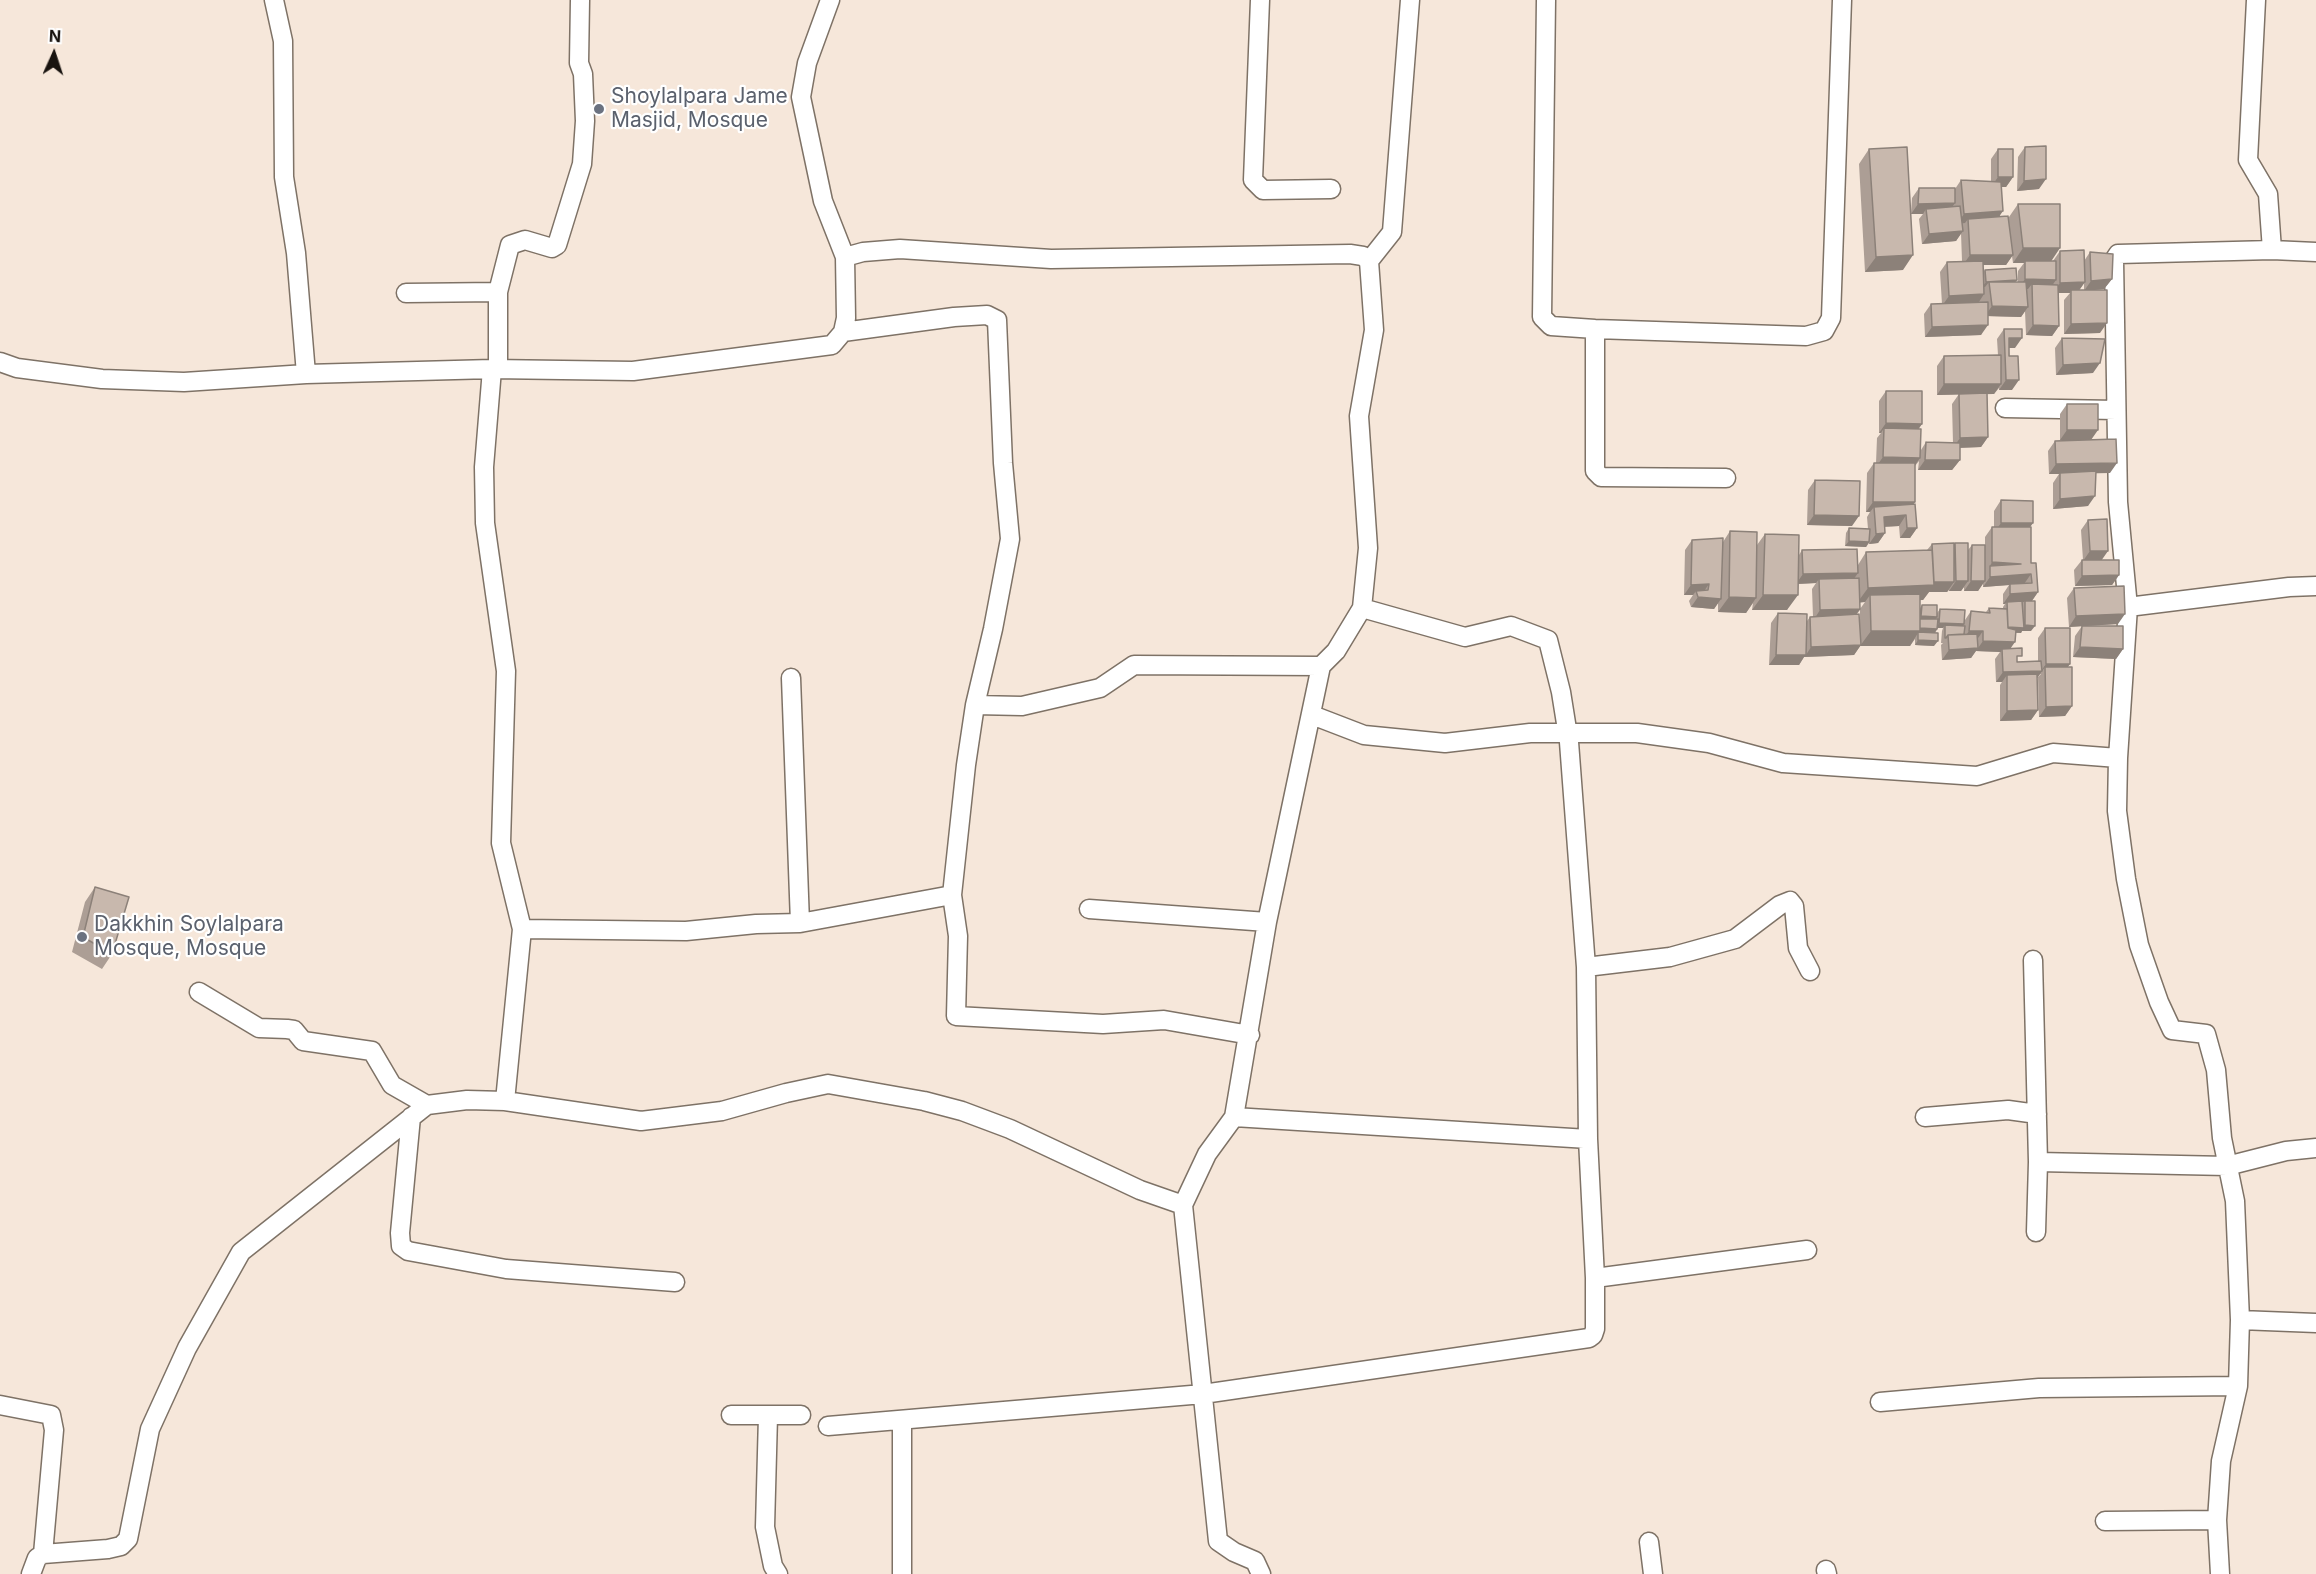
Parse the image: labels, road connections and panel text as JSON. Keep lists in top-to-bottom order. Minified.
{"places":["Shoylalpara Jame Masjid, Mosque","Dakkhin Soylalpara Mosque, Mosque"],"north":"top"}
